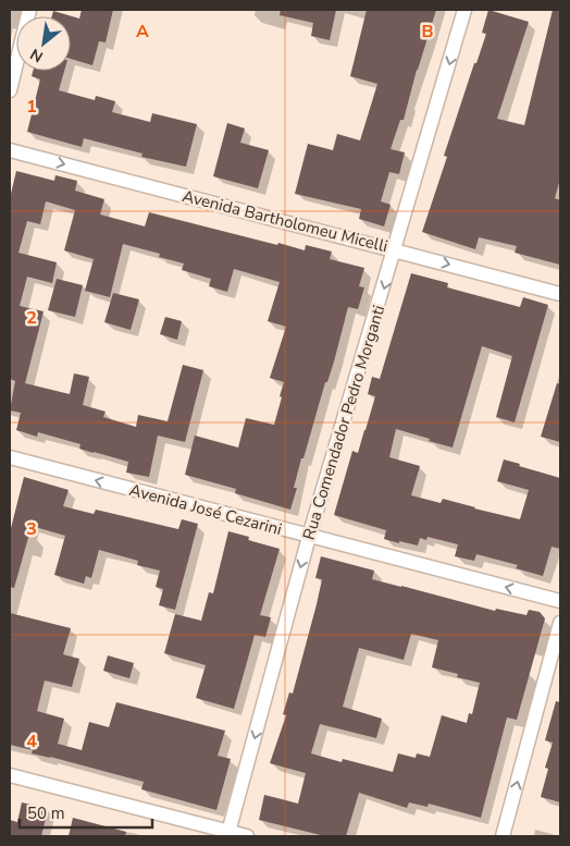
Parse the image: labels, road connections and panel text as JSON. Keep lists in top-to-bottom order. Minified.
{"streets":{"street":["Avenida Bartholomeu Micelli","Rua Comendador Pedro Morganti","Avenida José Cezarini"]},"crossings":[["Avenida Bartholomeu Micelli","Rua Comendador Pedro Morganti"],["Rua Comendador Pedro Morganti","Avenida José Cezarini"]],"one_way":["Avenida Bartholomeu Micelli","Rua Comendador Pedro Morganti","Avenida José Cezarini"],"scale_bar":"50 m","north":"bottom left","grid":{"columns":["A","B"],"rows":["1","2","3","4"]}}
